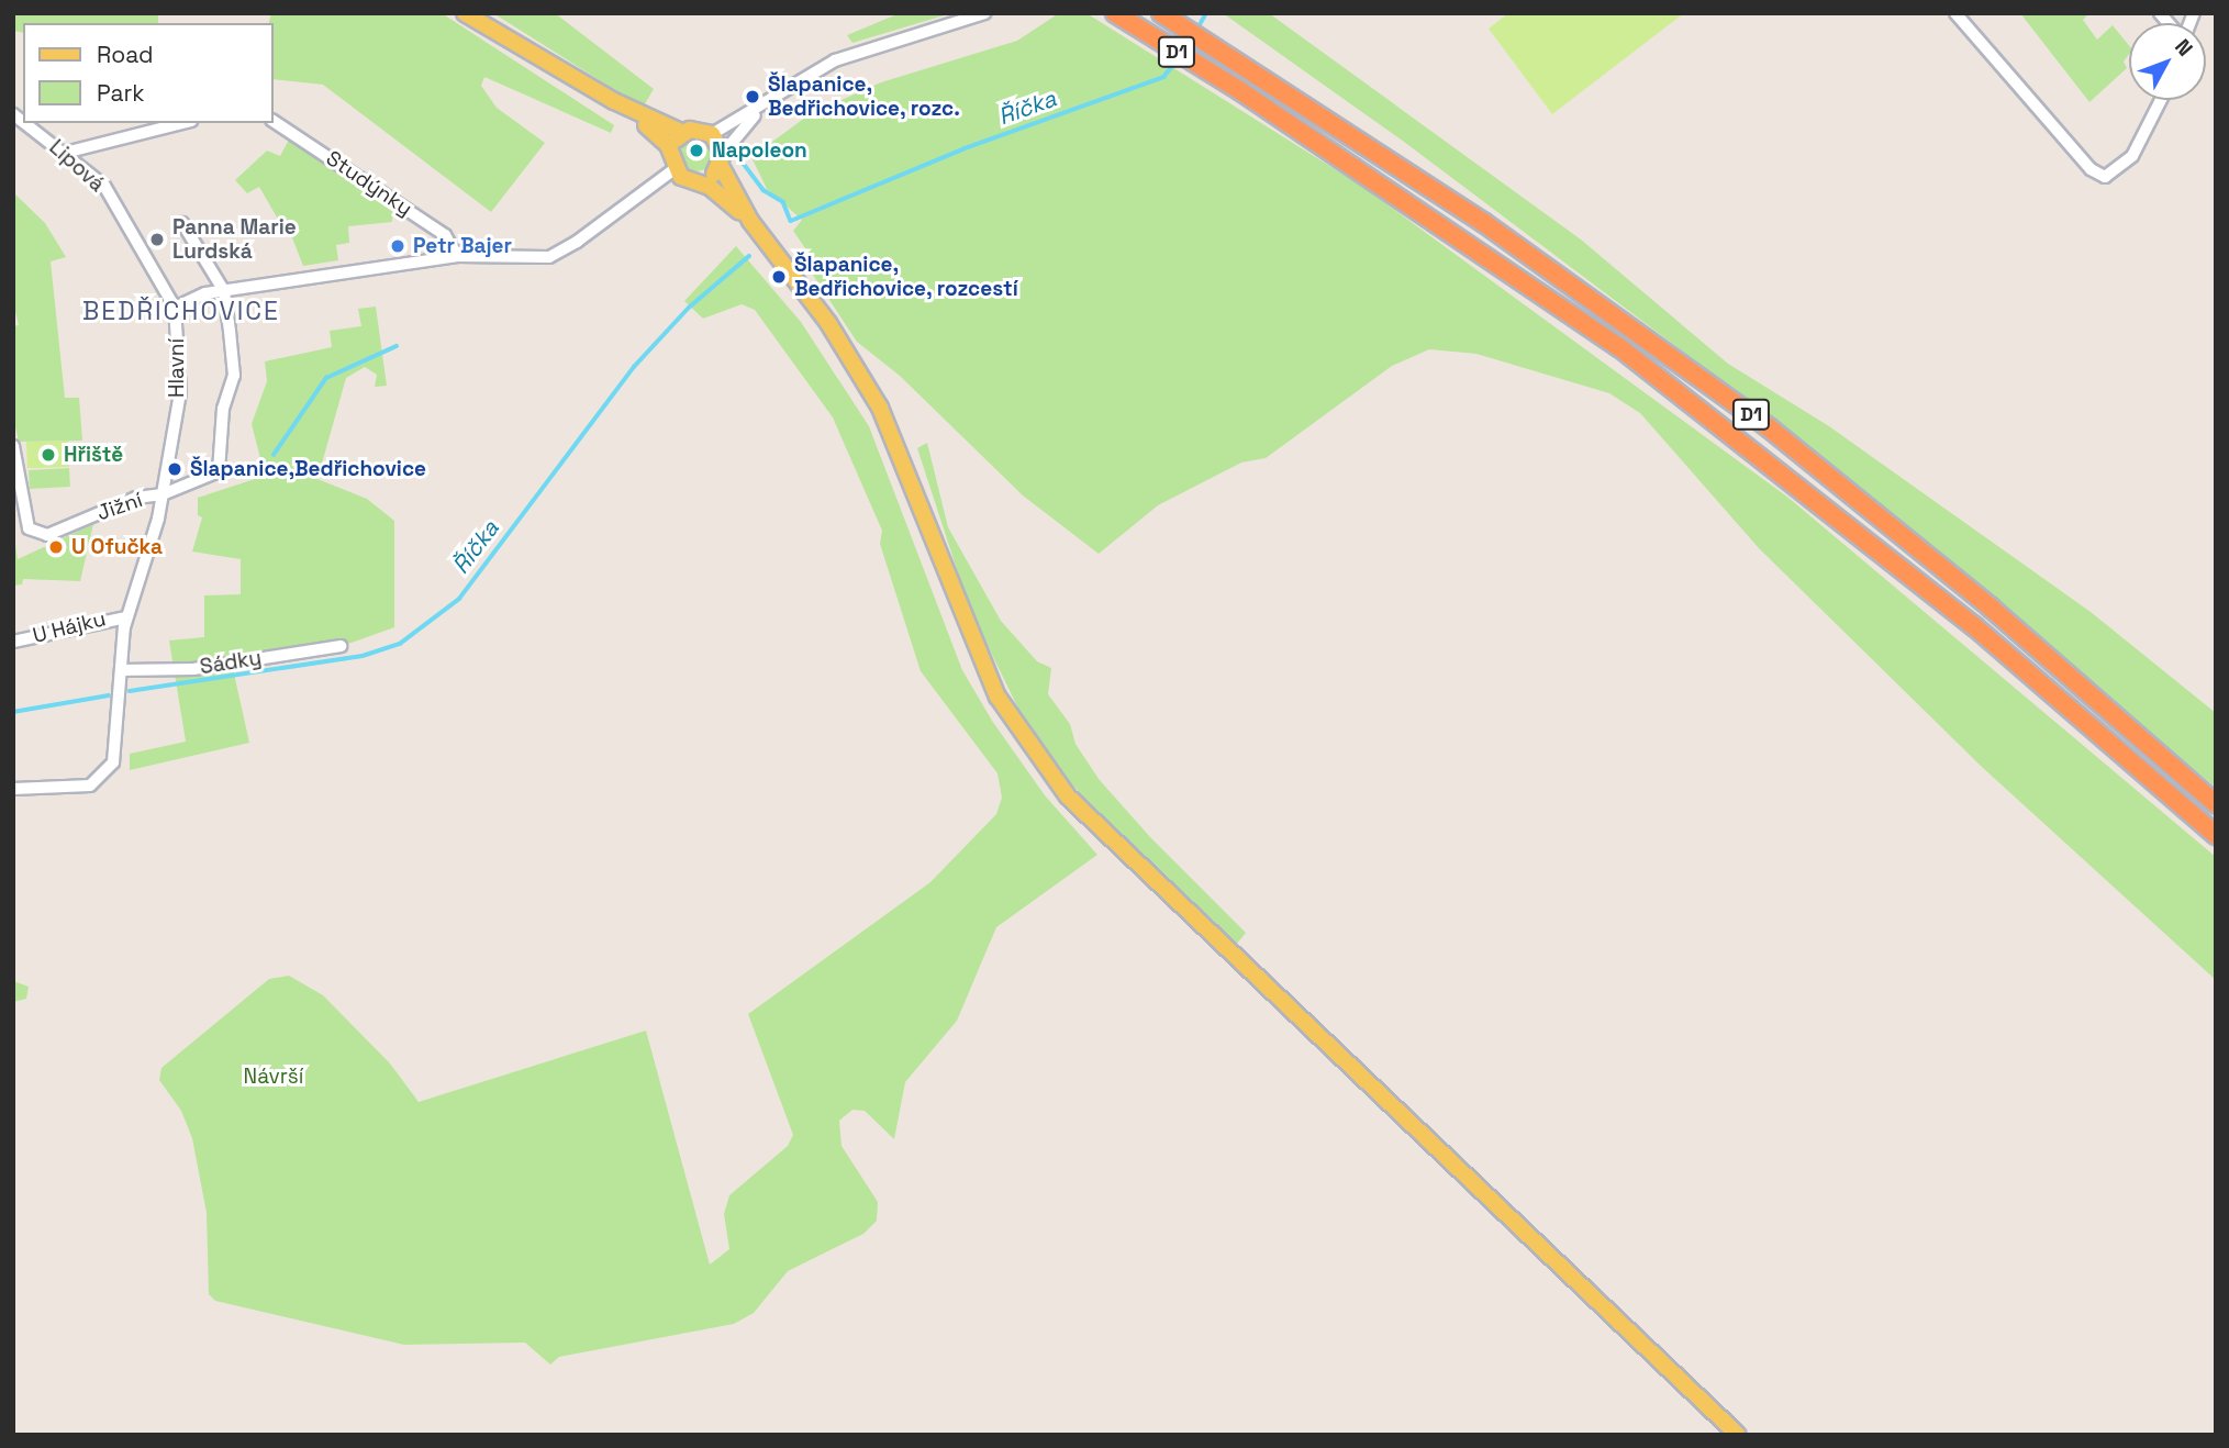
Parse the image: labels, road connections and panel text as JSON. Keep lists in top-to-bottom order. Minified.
{"streets":{"highway":["D1"],"street":["Lipová","Studýnky","Hlavní","Jižní","U Hájku","Sádky"]},"crossings":[["Lipová","Hlavní"],["Studýnky","Hlavní"],["Hlavní","Jižní"],["Hlavní","U Hájku"],["Hlavní","Sádky"]],"districts":["BEDŘICHOVICE"],"water":["Říčka"],"parks":["Návrší"],"places":["Šlapanice, Bedřichovice, rozc.","Napoleon","Panna Marie Lurdská","Petr Bajer","Šlapanice, Bedřichovice, rozcestí","Hřiště","Šlapanice,Bedřichovice","U Ofučka"],"legend":["Road","Park"],"north":"top right"}
